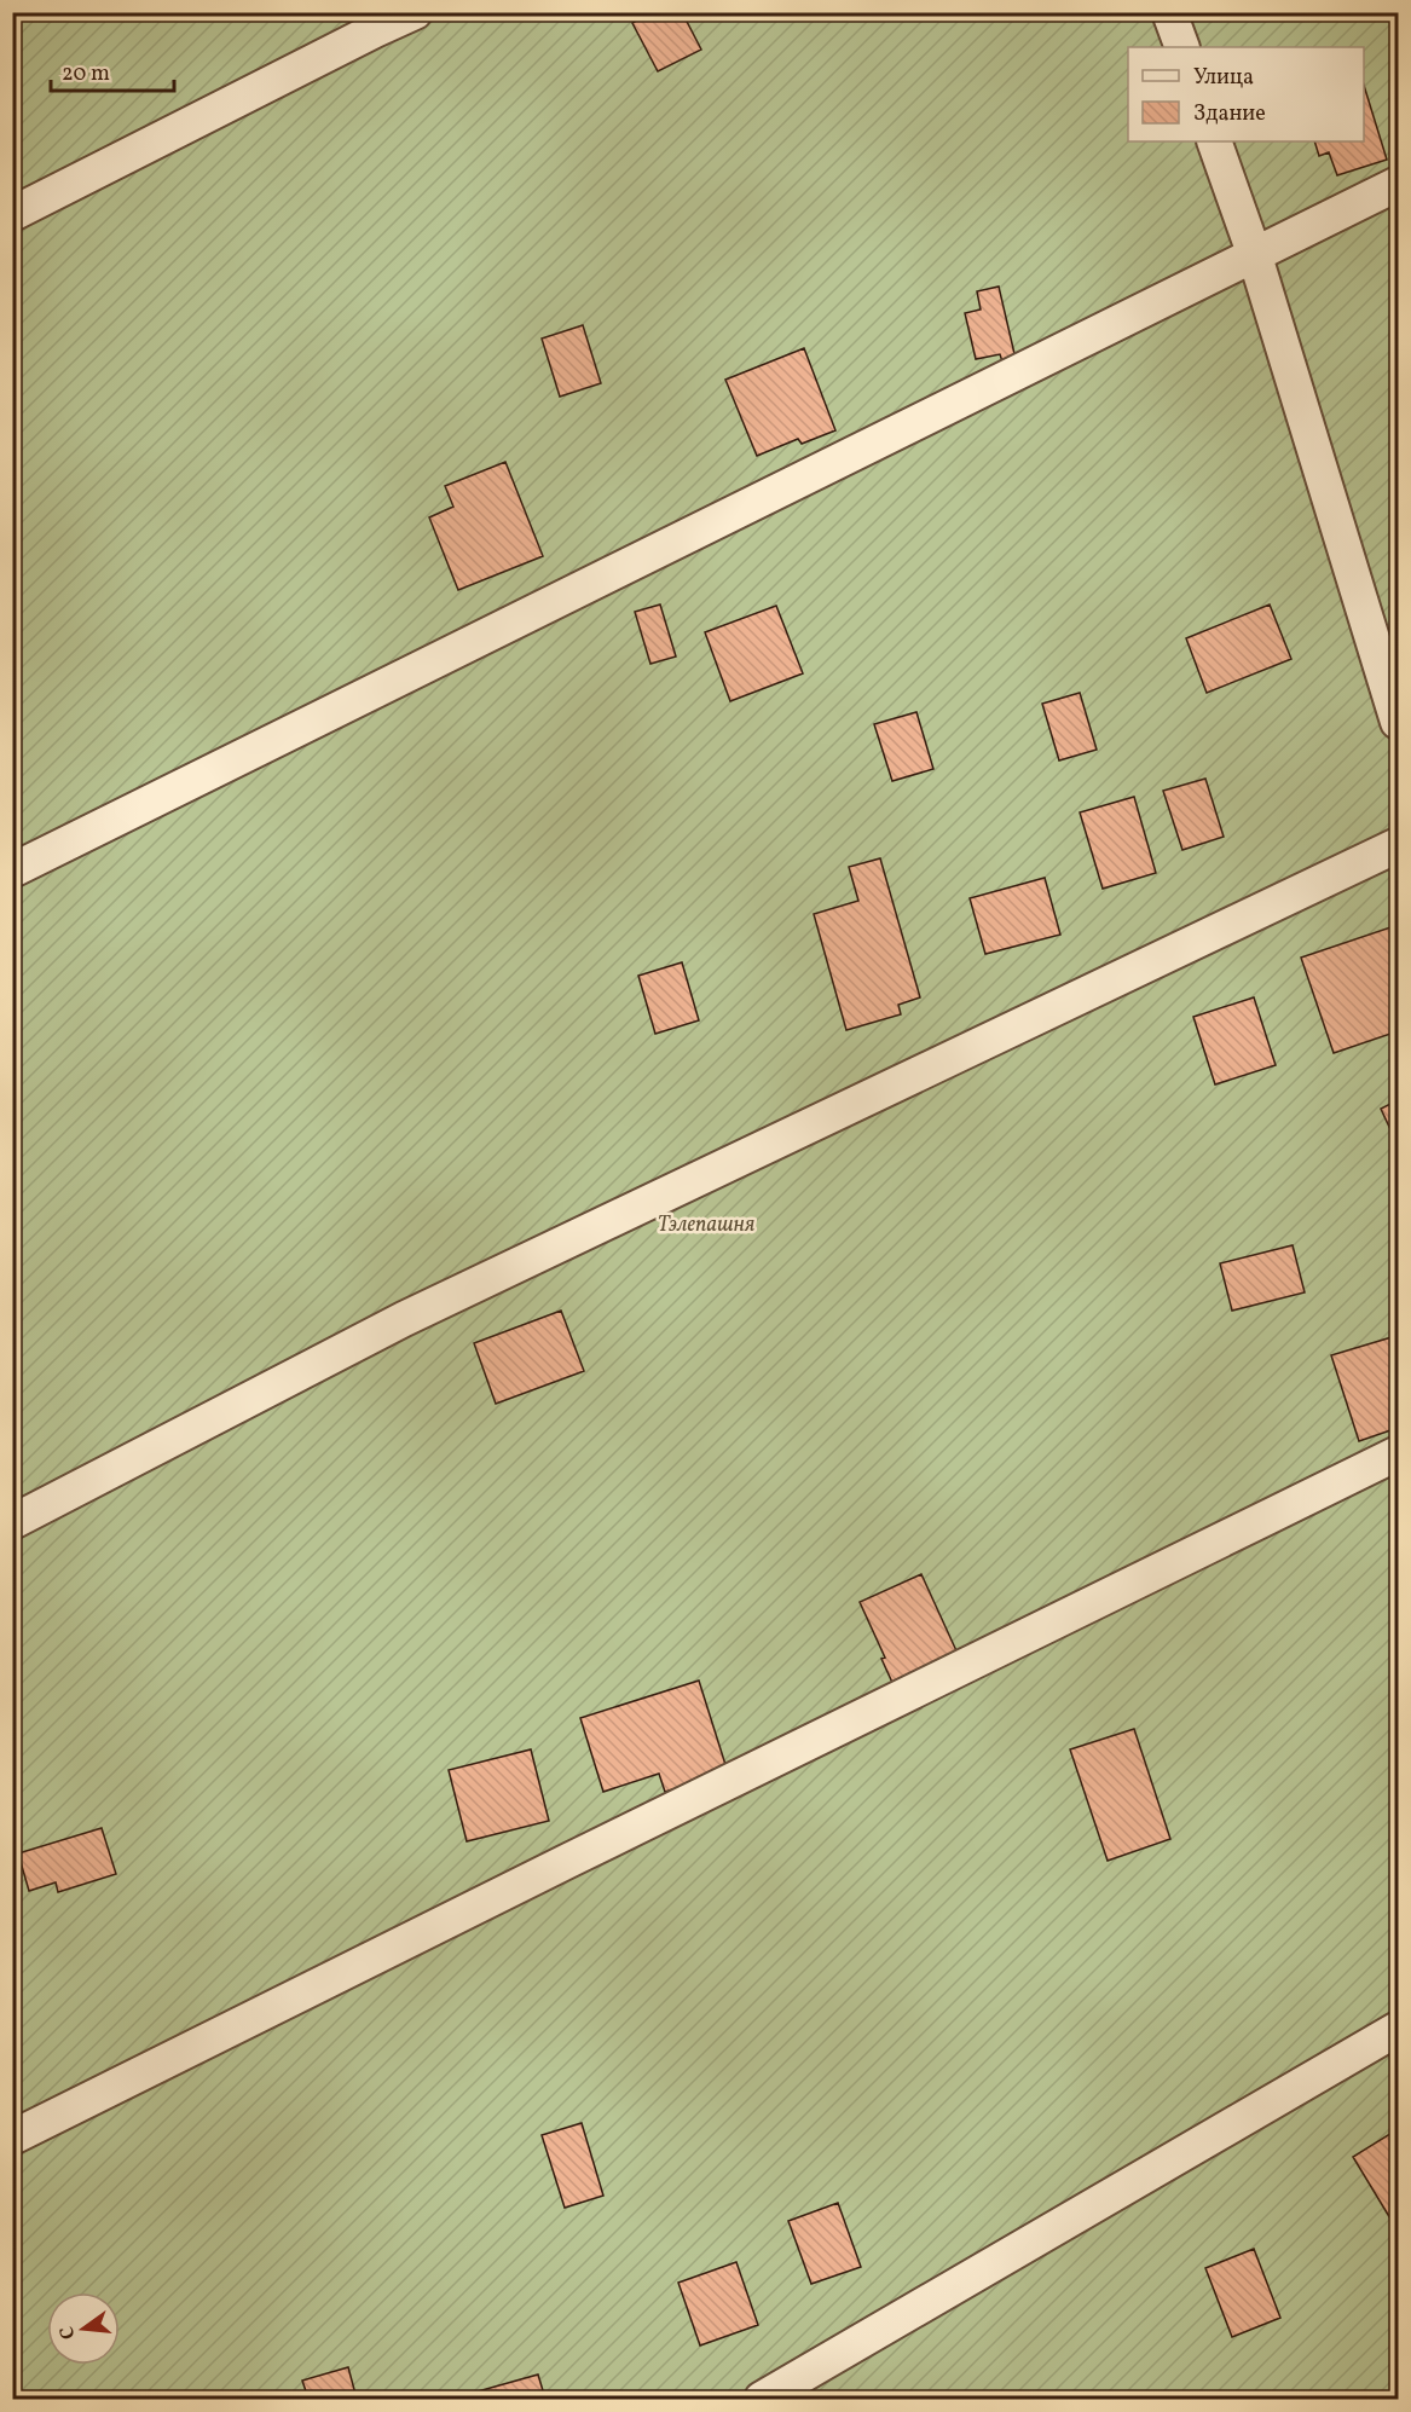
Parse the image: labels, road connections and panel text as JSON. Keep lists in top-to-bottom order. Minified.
{"parks":["Тэлепашня"],"legend":["Улица","Здание"],"scale_bar":"20 m","north":"left"}
